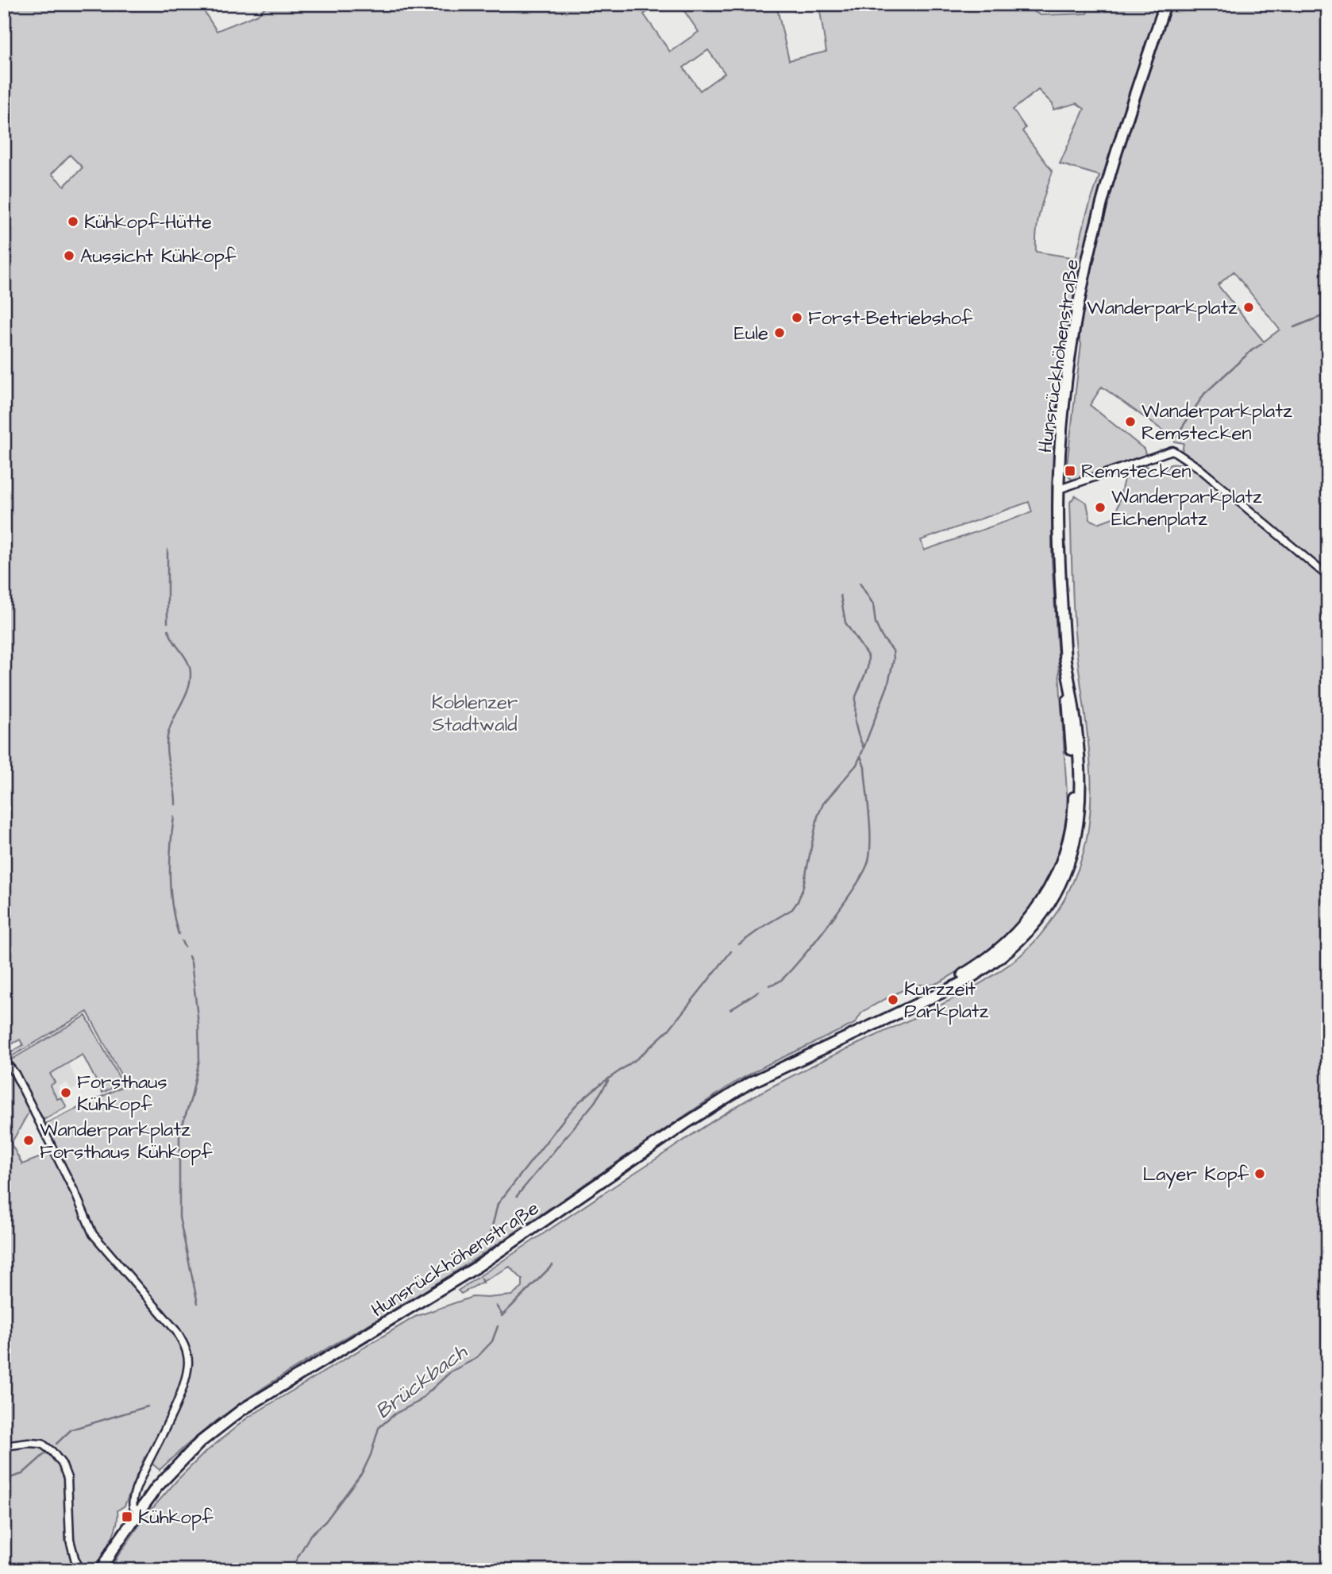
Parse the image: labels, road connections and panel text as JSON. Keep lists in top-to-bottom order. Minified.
{"streets":{"main road":["Hunsrückhöhenstraße"]},"water":["Brückbach"],"parks":["Koblenzer Stadtwald"],"places":{"other":["Kühkopf-Hütte","Aussicht Kühkopf","Wanderparkplatz","Forst-Betriebshof","Eule","Wanderparkplatz Remstecken","Wanderparkplatz Eichenplatz","Kurzzeit Parkplatz","Forsthaus Kühkopf","Wanderparkplatz Forsthaus Kühkopf","Layer Kopf"],"transit":["Remstecken","Kühkopf"]}}
